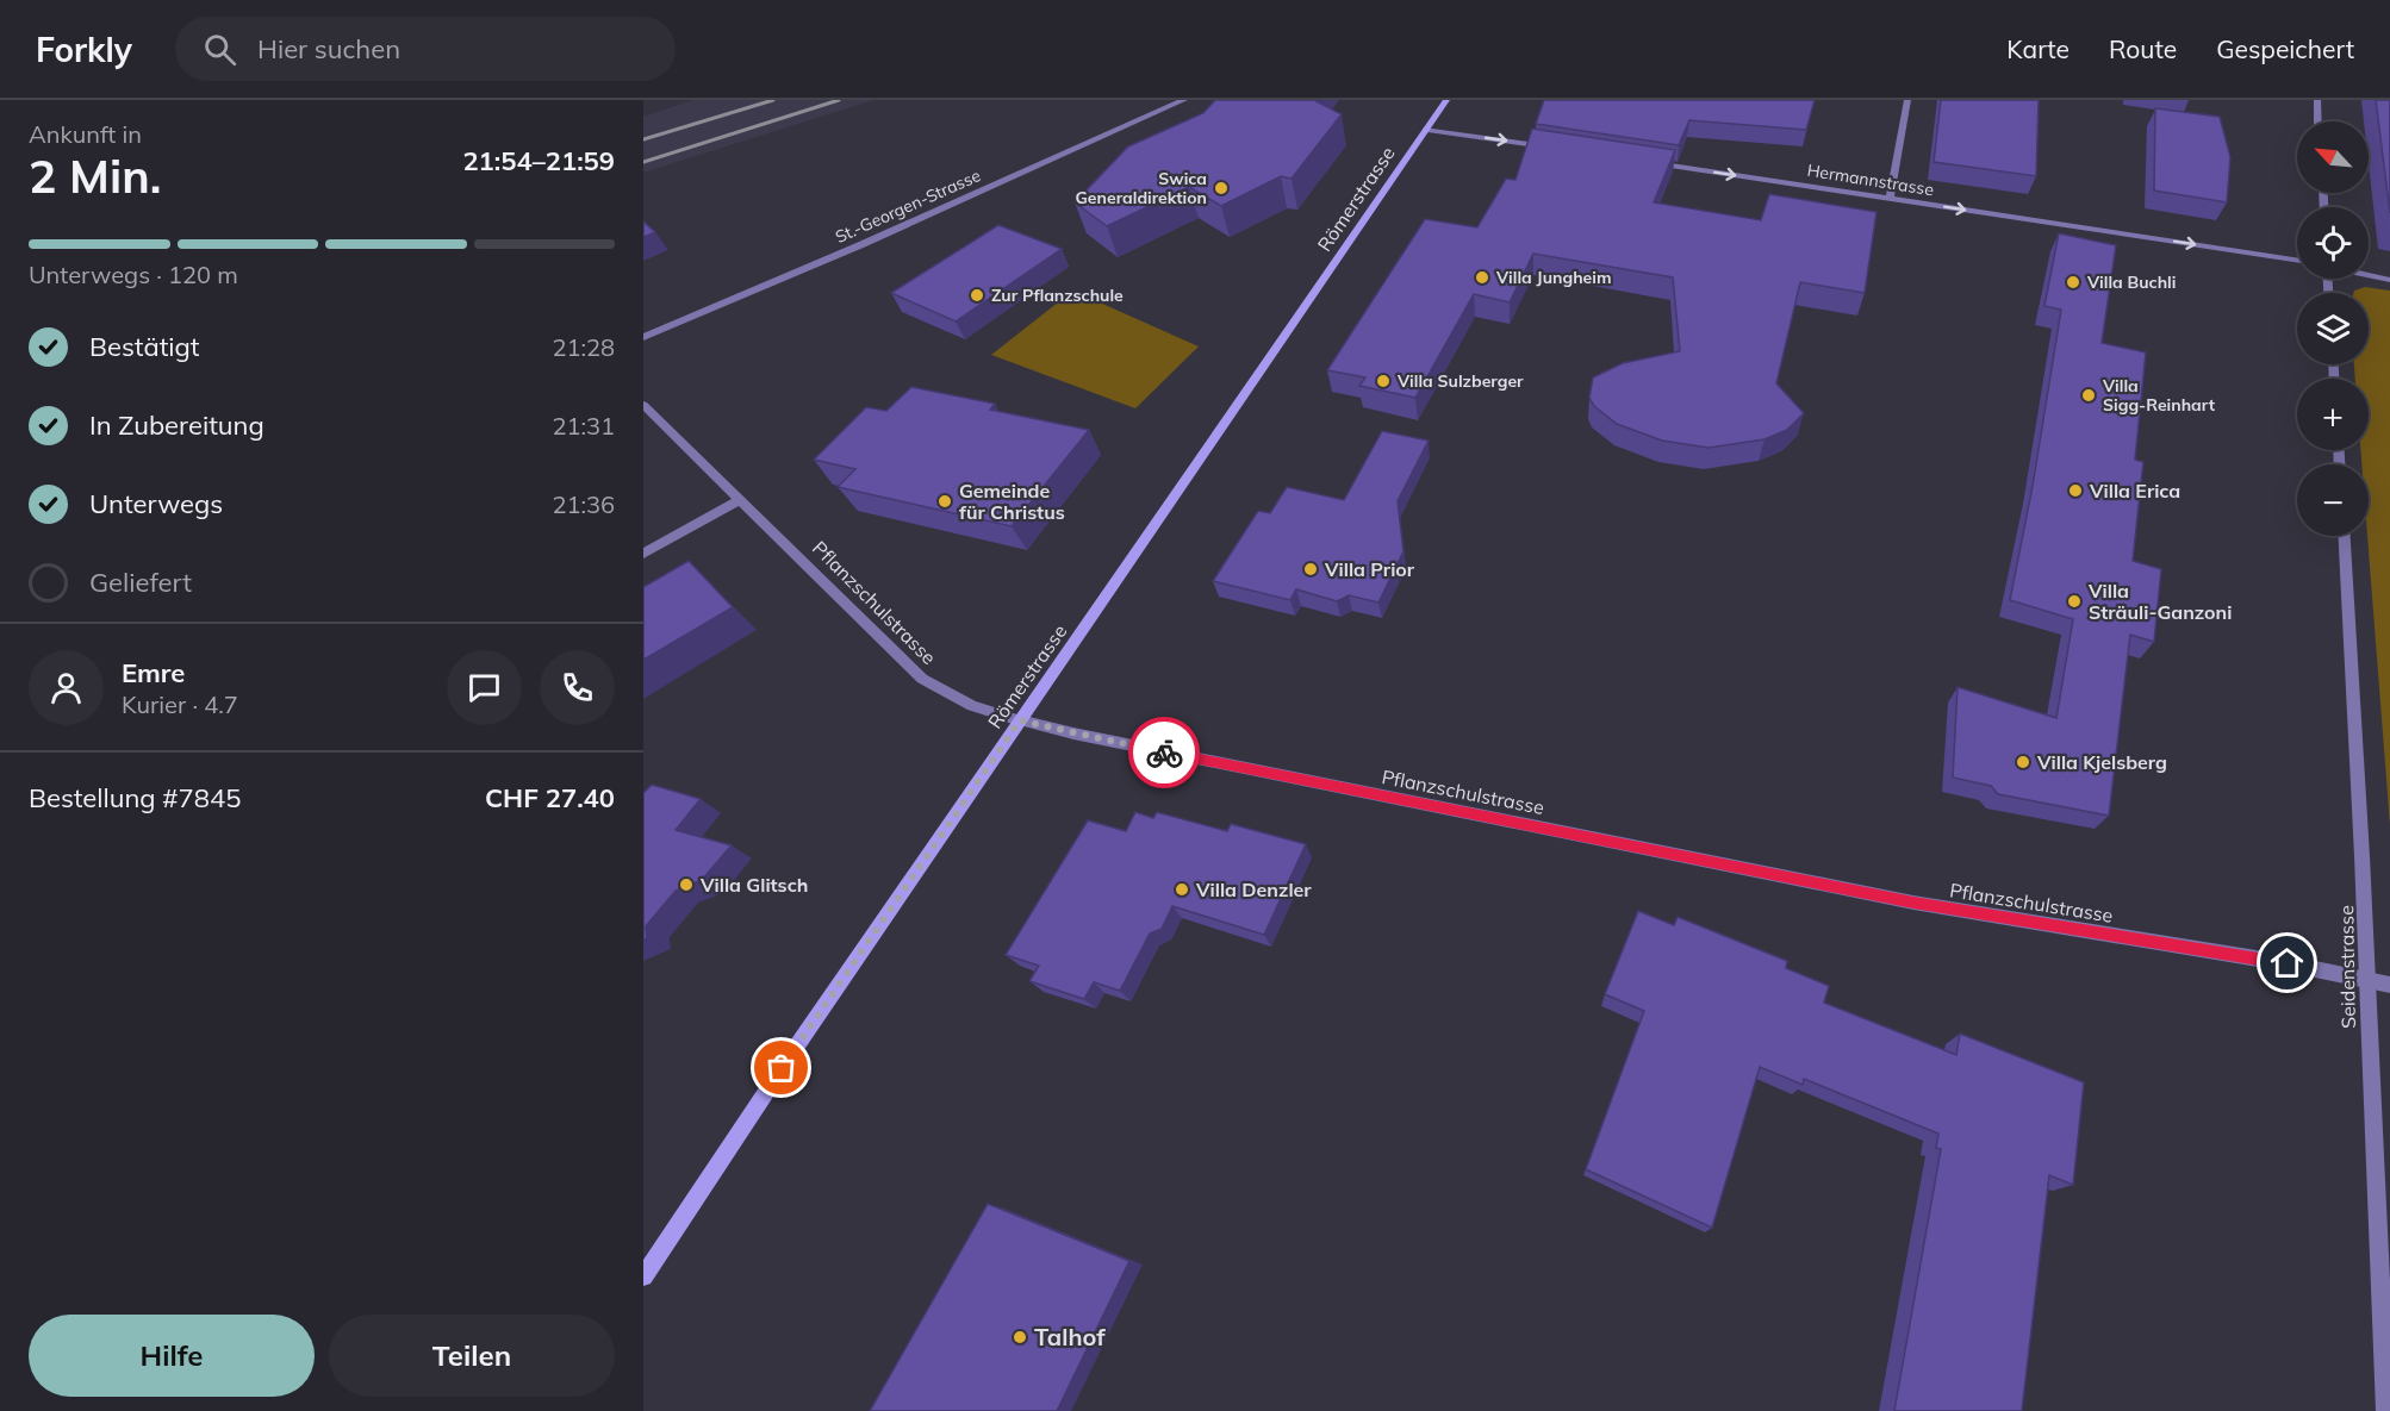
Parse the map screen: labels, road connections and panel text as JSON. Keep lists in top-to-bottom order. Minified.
{"streets":{"main road":["Römerstrasse"],"street":["Hermannstrasse","St.-Georgen-Strasse","Pflanzschulstrasse","Seidenstrasse"]},"crossings":[["Römerstrasse","Pflanzschulstrasse"],["Pflanzschulstrasse","Seidenstrasse"]],"one_way":["Hermannstrasse"],"places":["Swica Generaldirektion","Villa Jungheim","Villa Buchli","Zur Pflanzschule","Villa Sulzberger","Villa Sigg-Reinhart","Villa Erica","Gemeinde für Christus","Villa Prior","Villa Sträuli-Ganzoni","Villa Kjelsberg","Villa Glitsch","Villa Denzler","Talhof"],"north":"top left","page":{"header":"Forkly","search":"Hier suchen","nav":["Karte","Route","Gespeichert"],"heading":["2 Min.","Ankunft in","21:54–21:59"],"panel":["Emre","Kurier · 4.7","Bestellung #7845","CHF 27.40"],"map_buttons":["+","−"],"bar":"Unterwegs · 120 m","list":[["Bestätigt","21:28"],["In Zubereitung","21:31"],["Unterwegs","21:36"],"Geliefert"],"buttons":["Hilfe","Teilen"]}}
